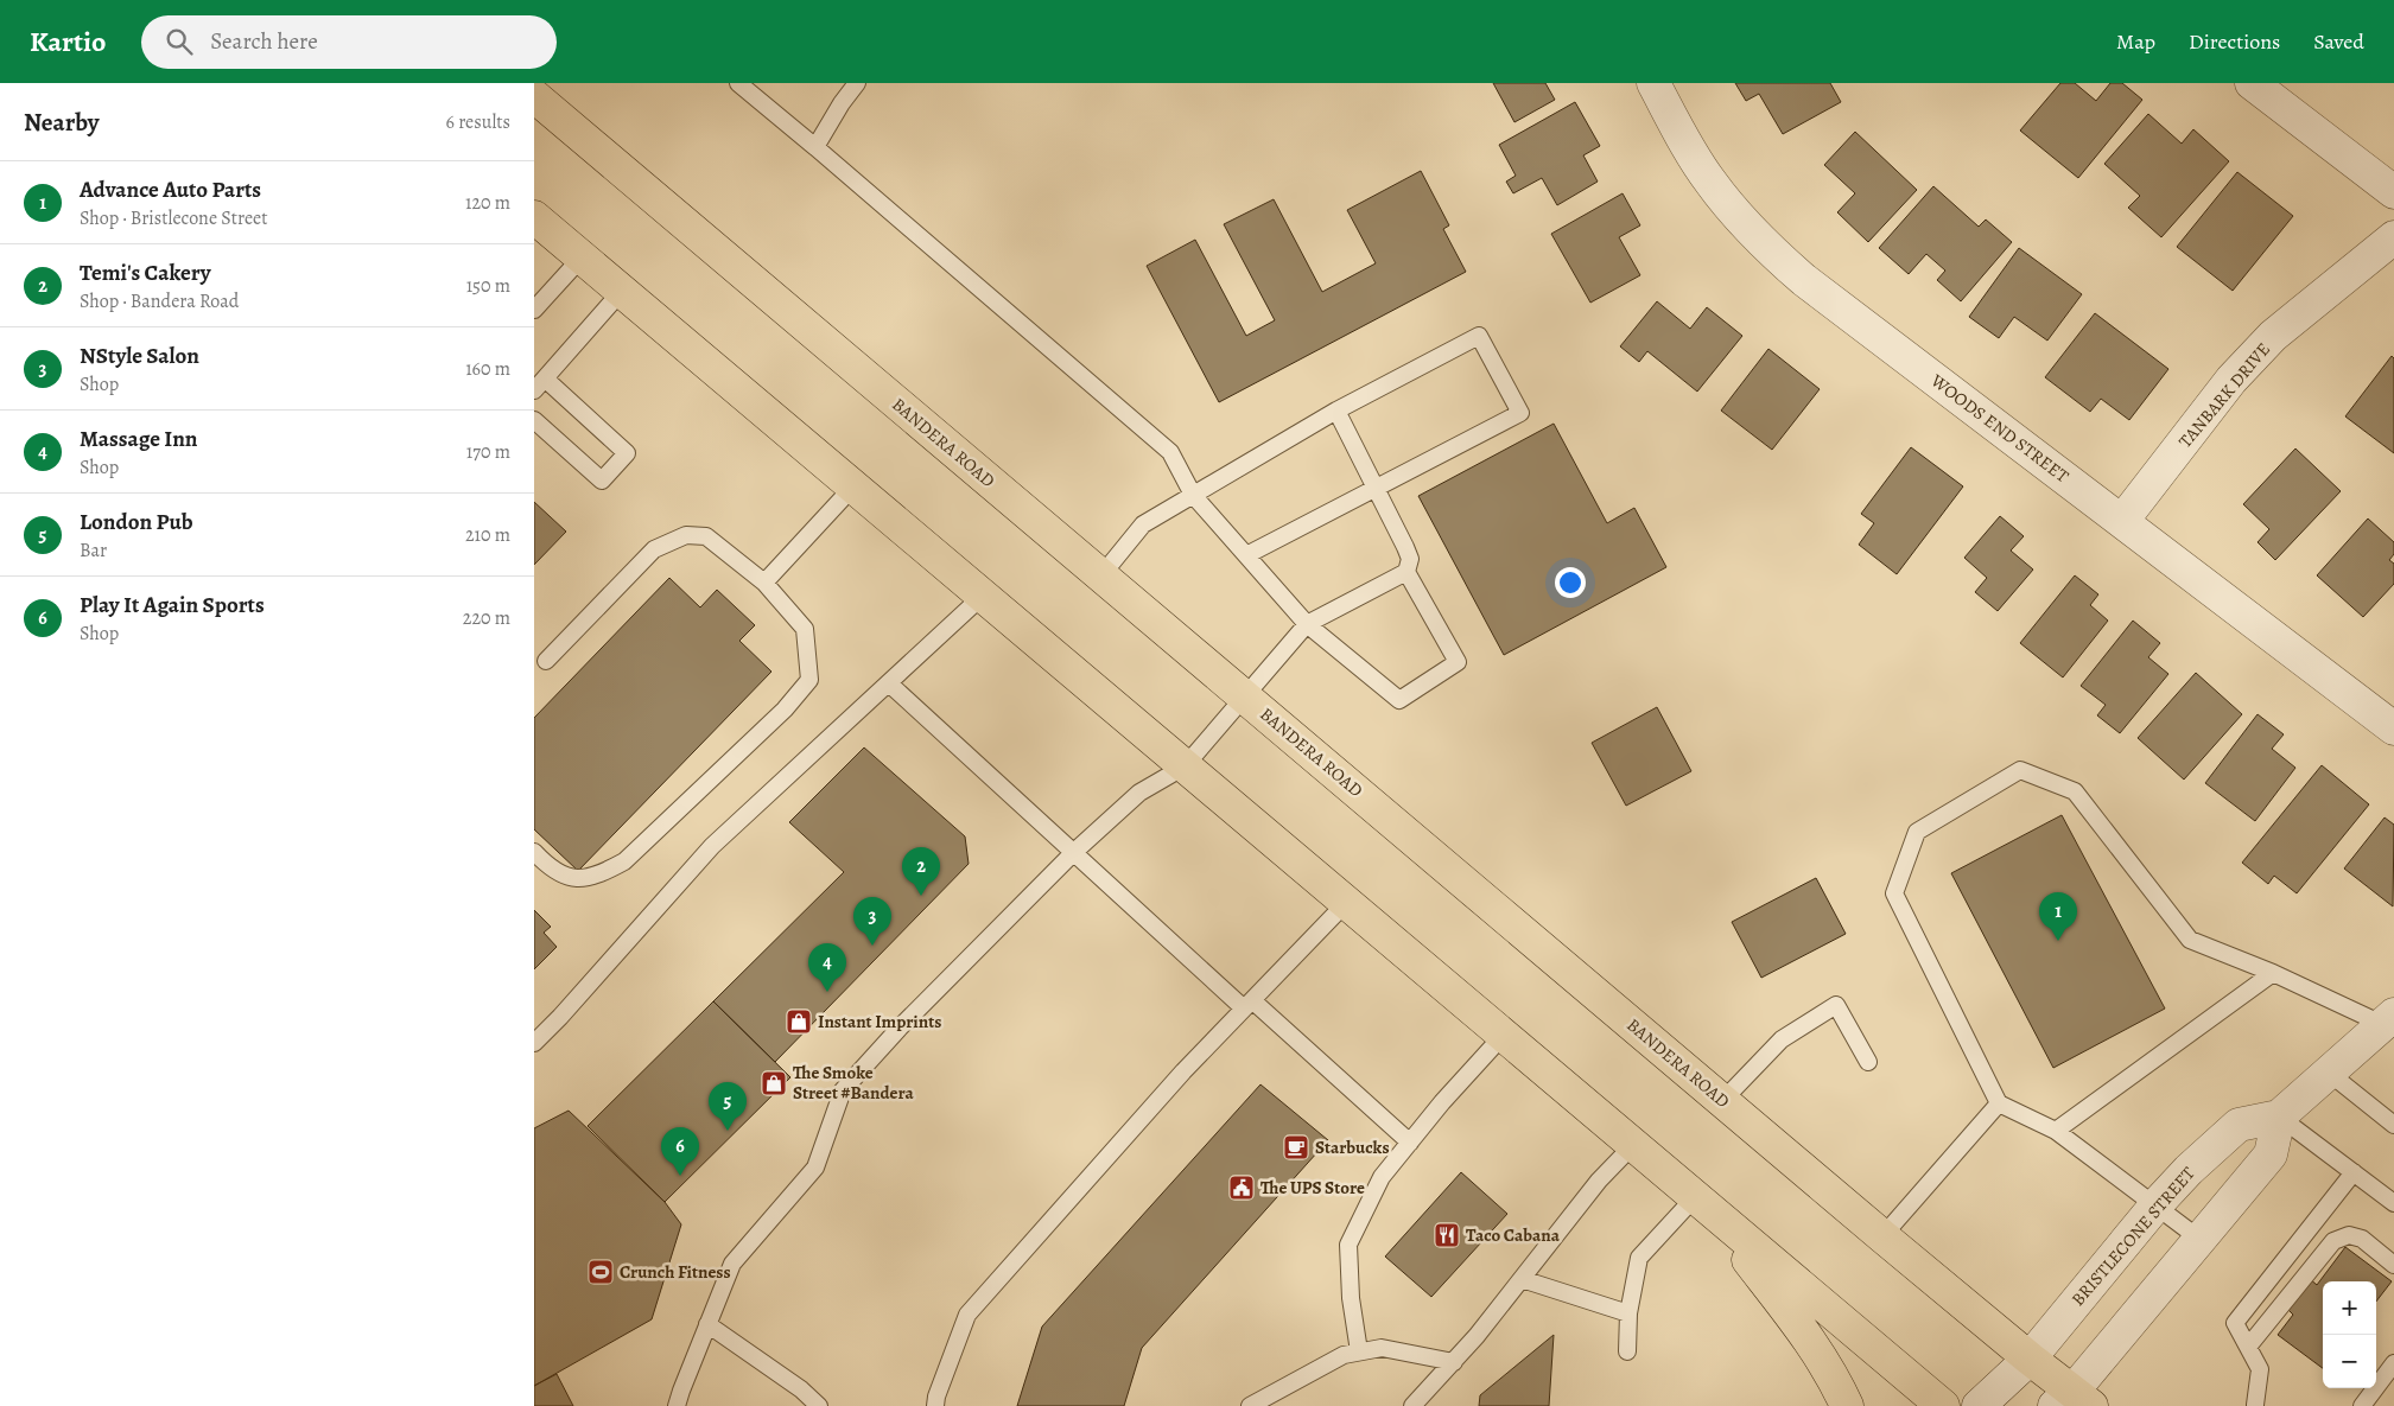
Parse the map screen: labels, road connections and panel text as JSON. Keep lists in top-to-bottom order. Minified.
{"streets":{"main road":["BANDERA ROAD"],"street":["TANBARK DRIVE","WOODS END STREET","BRISTLECONE STREET"]},"crossings":[["TANBARK DRIVE","WOODS END STREET"],["BANDERA ROAD","BRISTLECONE STREET"]],"places":{"shop":["Instant Imprints","The Smoke Street #Bandera"],"cafe":["Starbucks"],"public building":["The UPS Store"],"restaurant":["Taco Cabana"],"sports":["Crunch Fitness"]},"page":{"header":"Kartio","search":"Search here","nav":["Map","Directions","Saved"],"heading":["Nearby","6 results"],"list":[{"mark":"1","name":"Advance Auto Parts","note":"Shop · Bristlecone Street","value":"120 m"},{"mark":"2","name":"Temi's Cakery","note":"Shop · Bandera Road","value":"150 m"},{"mark":"3","name":"NStyle Salon","note":"Shop","value":"160 m"},{"mark":"4","name":"Massage Inn","note":"Shop","value":"170 m"},{"mark":"5","name":"London Pub","note":"Bar","value":"210 m"},{"mark":"6","name":"Play It Again Sports","note":"Shop","value":"220 m"}],"pins":["2","1","3","4","5","6"],"map_buttons":["+","−"]}}
